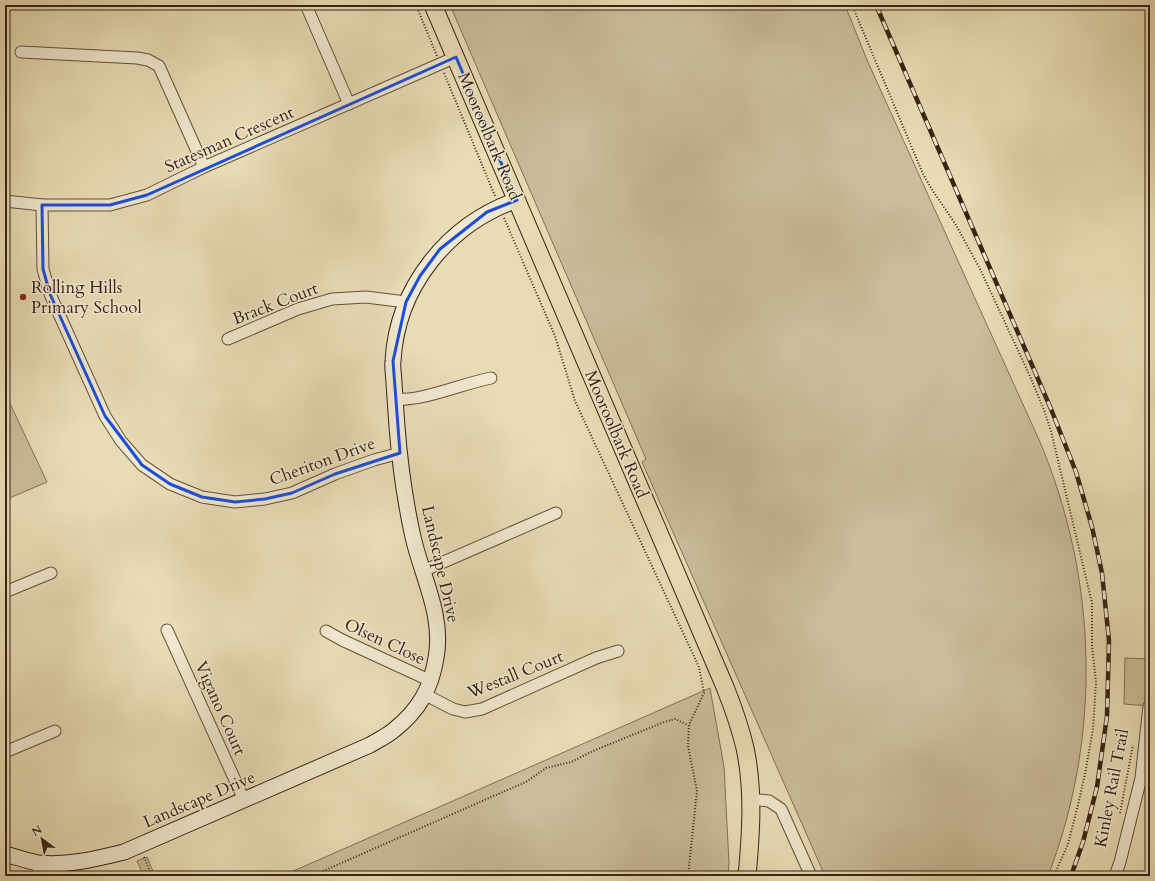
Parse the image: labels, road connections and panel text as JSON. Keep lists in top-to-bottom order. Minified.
{"streets":{"main road":["Mooroolbark Road"],"street":["Statesman Crescent","Brack Court","Cheriton Drive","Landscape Drive","Olsen Close","Westall Court","Vigano Court"],"path":["Kinley Rail Trail"]},"crossings":[["Mooroolbark Road","Statesman Crescent"],["Mooroolbark Road","Landscape Drive"],["Statesman Crescent","Cheriton Drive"],["Brack Court","Landscape Drive"],["Cheriton Drive","Landscape Drive"],["Landscape Drive","Olsen Close"],["Landscape Drive","Westall Court"],["Landscape Drive","Vigano Court"],["Olsen Close","Westall Court"]],"places":["Rolling Hills Primary School"],"north":"top left"}
